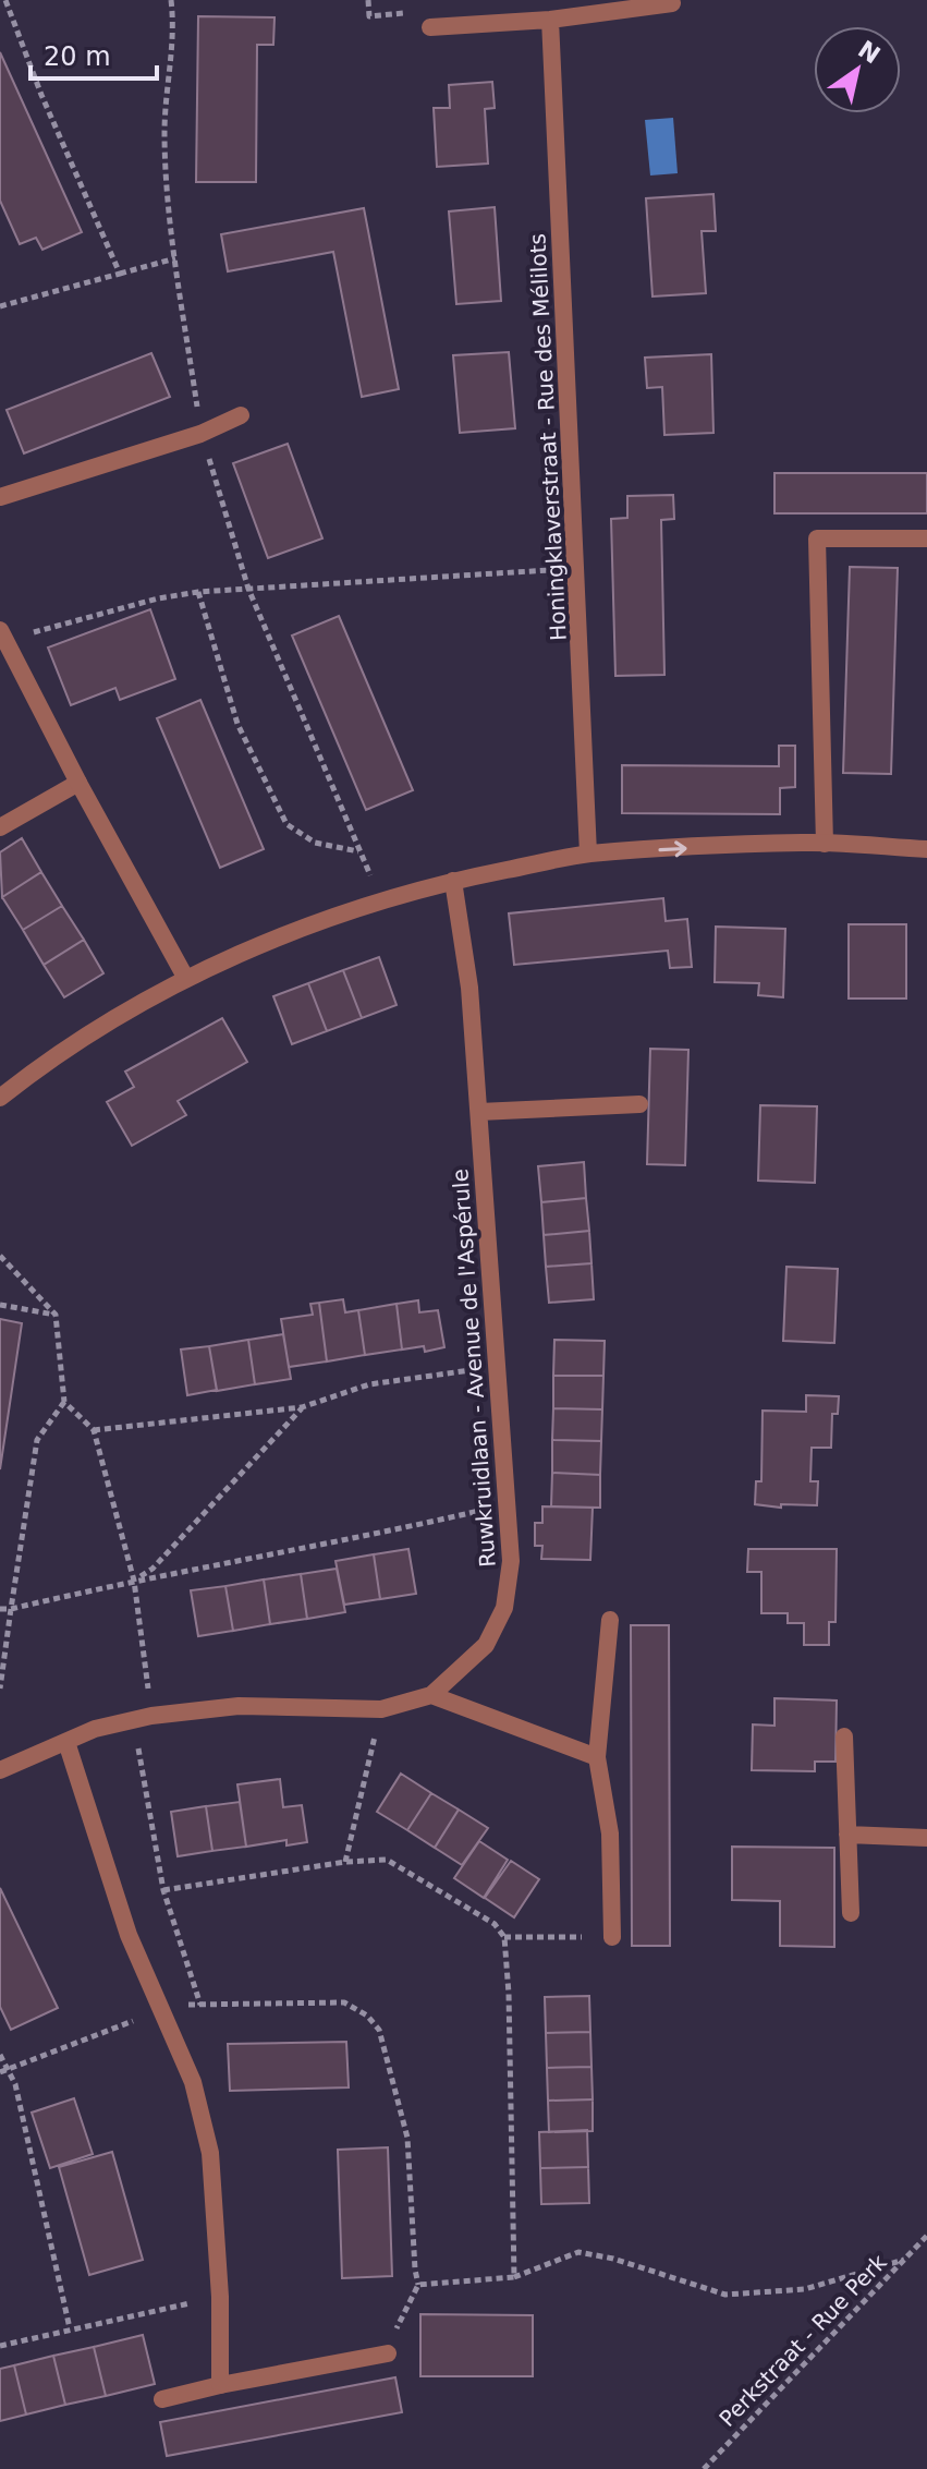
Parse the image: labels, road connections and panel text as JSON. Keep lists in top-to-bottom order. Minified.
{"streets":{"street":["Honingklaverstraat - Rue des Mélilots","Ruwkruidlaan - Avenue de l'Aspérule"],"path":["Perkstraat - Rue Perk"]},"scale_bar":"20 m","north":"top right"}
